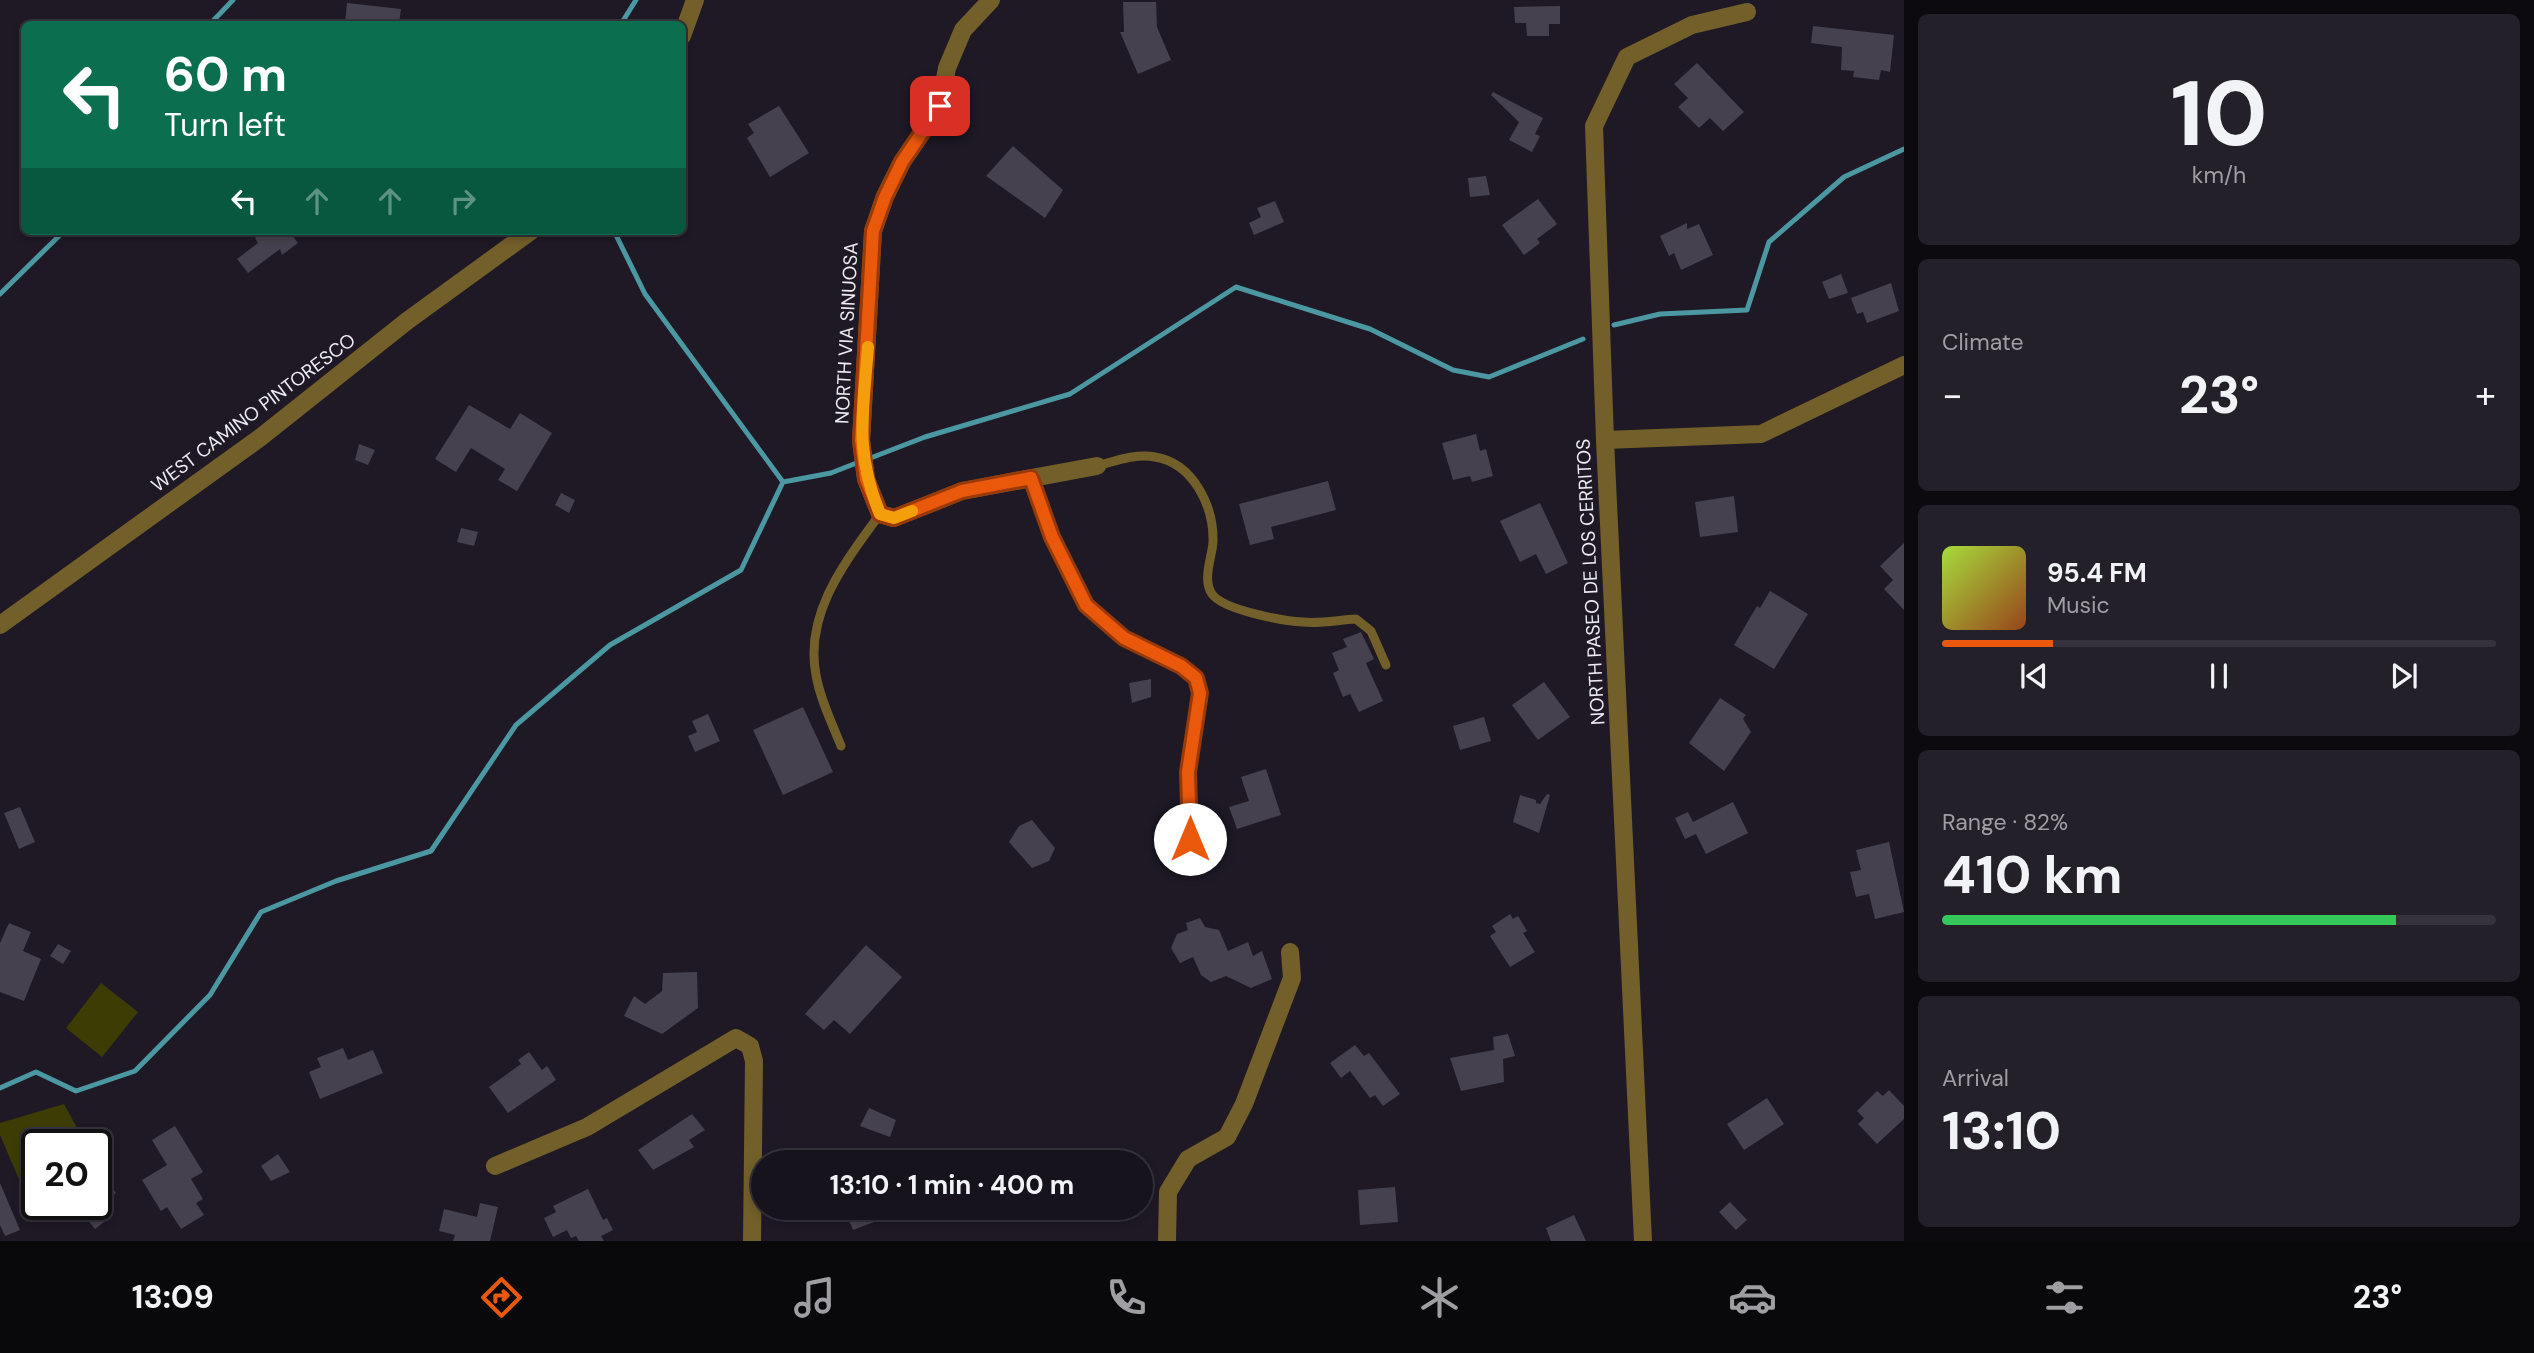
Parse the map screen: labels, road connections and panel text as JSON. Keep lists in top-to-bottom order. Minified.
{"streets":{"street":["NORTH VIA SINUOSA","WEST CAMINO PINTORESCO","NORTH PASEO DE LOS CERRITOS"]},"page":{"tile":[["10","km/h"],"Climate",["Range · 82%","410 km"],["Arrival","13:10"]],"turn":["60 m","Turn left"],"heat":["−","23°","+"],"song":["95.4 FM","Music"],"limit":"20","trip":"13:10 · 1 min · 400 m","tabs":["13:09","23°"]}}
